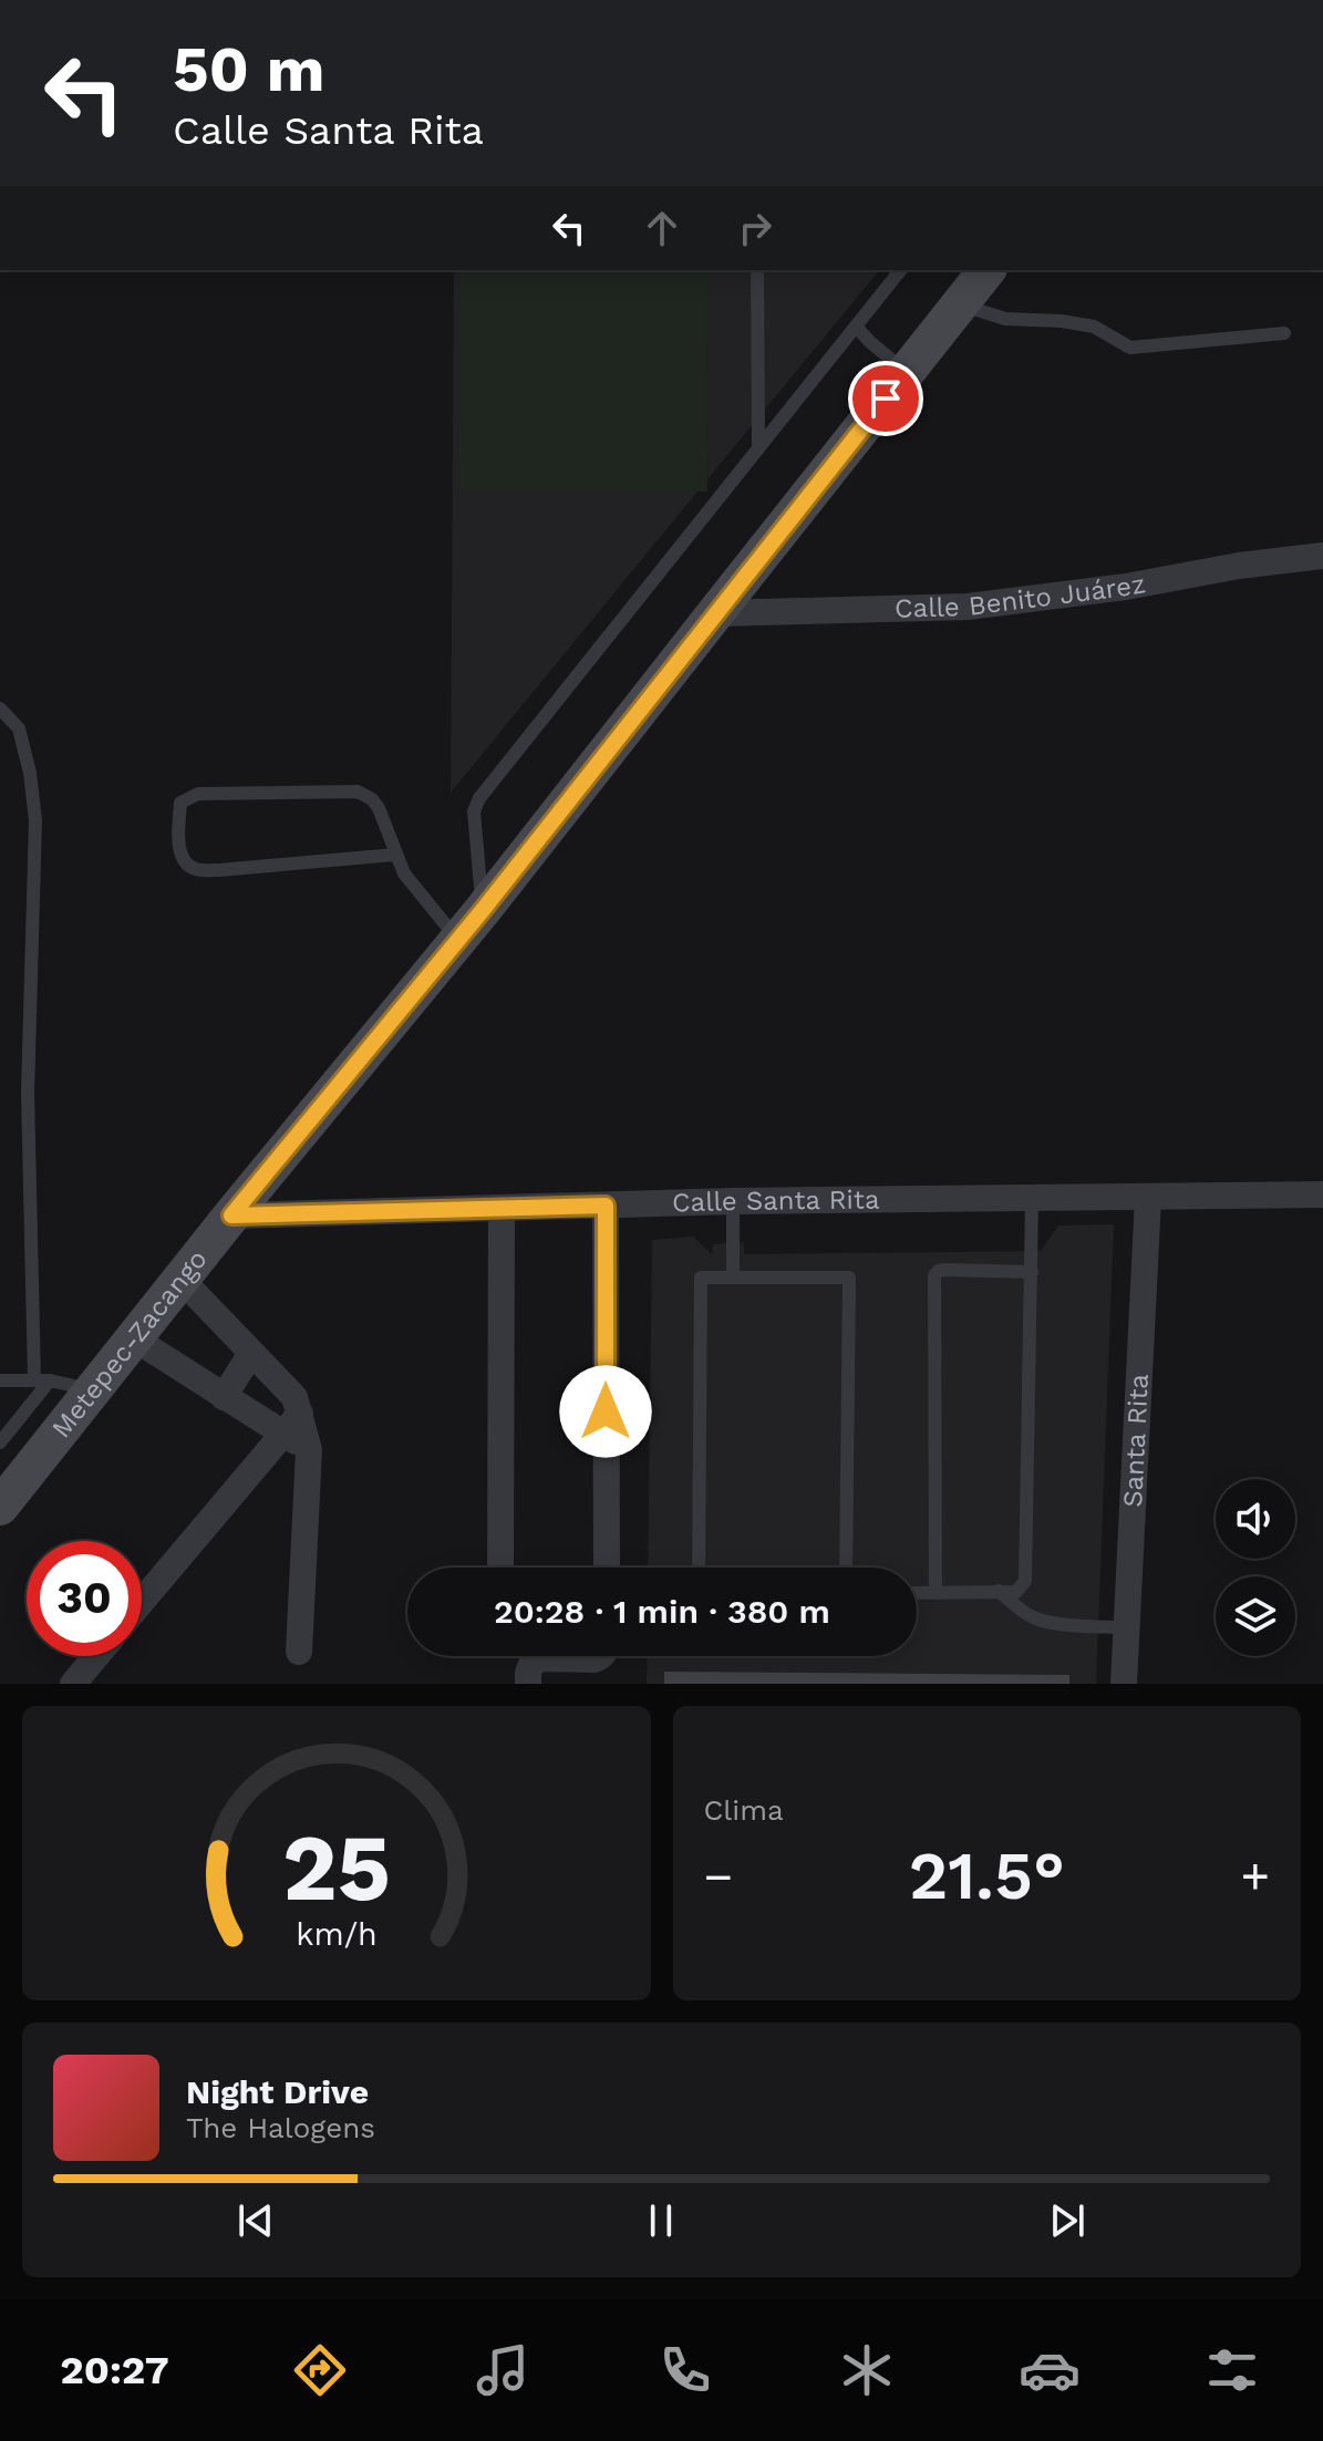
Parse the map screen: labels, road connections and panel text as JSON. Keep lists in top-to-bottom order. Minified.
{"streets":{"main road":["Metepec-Zacango"],"street":["Calle Benito Juárez","Calle Santa Rita","Santa Rita"]},"crossings":[["Calle Benito Juárez","Metepec-Zacango"],["Calle Santa Rita","Metepec-Zacango"],["Calle Santa Rita","Santa Rita"]],"page":{"turn":["50 m","Calle Santa Rita"],"limit":"30","trip":"20:28 · 1 min · 380 m","tile":"Clima","heat":["−","21.5°","+"],"song":["Night Drive","The Halogens"],"tabs":"20:27","gauge":["25","km/h"]}}
